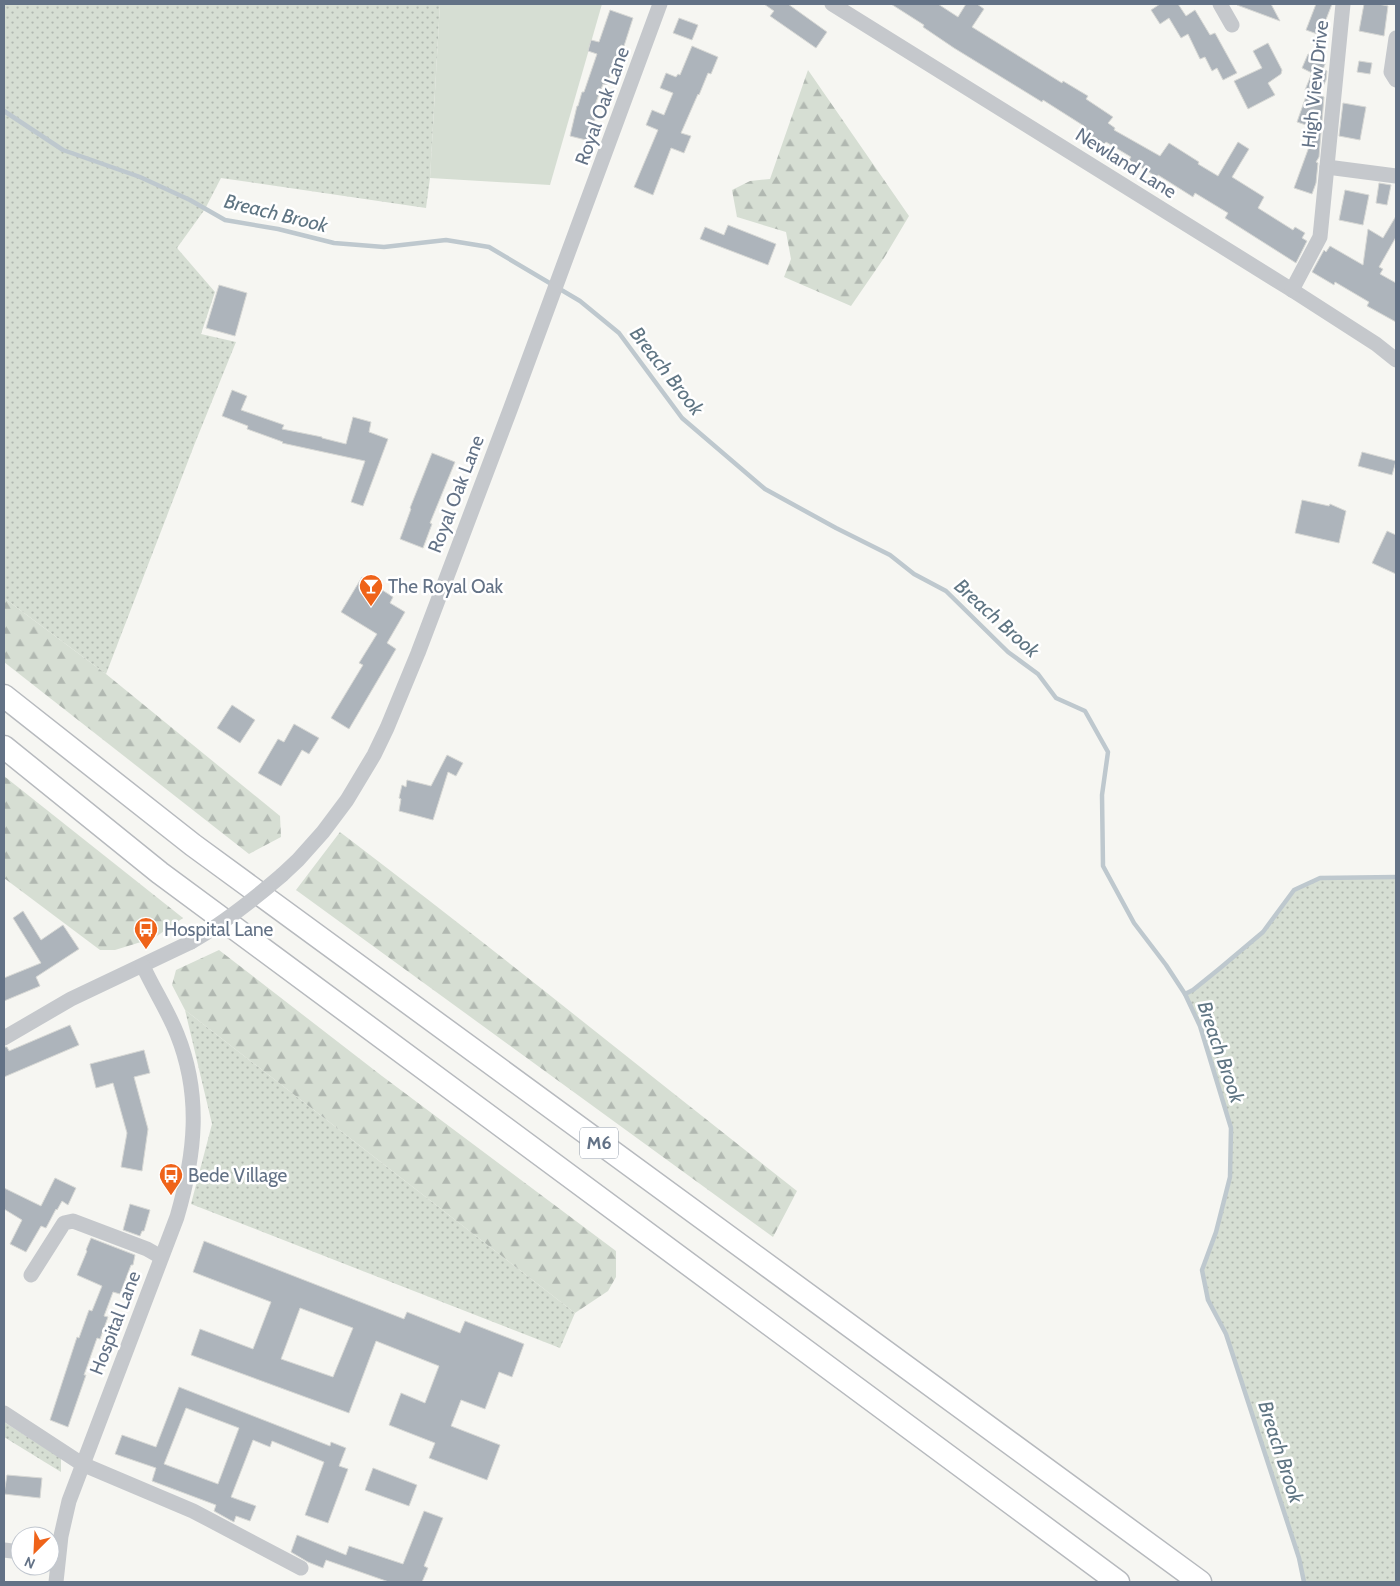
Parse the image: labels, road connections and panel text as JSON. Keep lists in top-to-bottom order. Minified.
{"streets":{"highway":["M6"],"street":["High View Drive","Royal Oak Lane","Newland Lane","Hospital Lane"]},"crossings":[["High View Drive","Newland Lane"],["Royal Oak Lane","Hospital Lane"]],"water":["Breach Brook"],"places":{"bar":["The Royal Oak"],"bus stop":["Hospital Lane","Bede Village"]},"north":"bottom left"}
